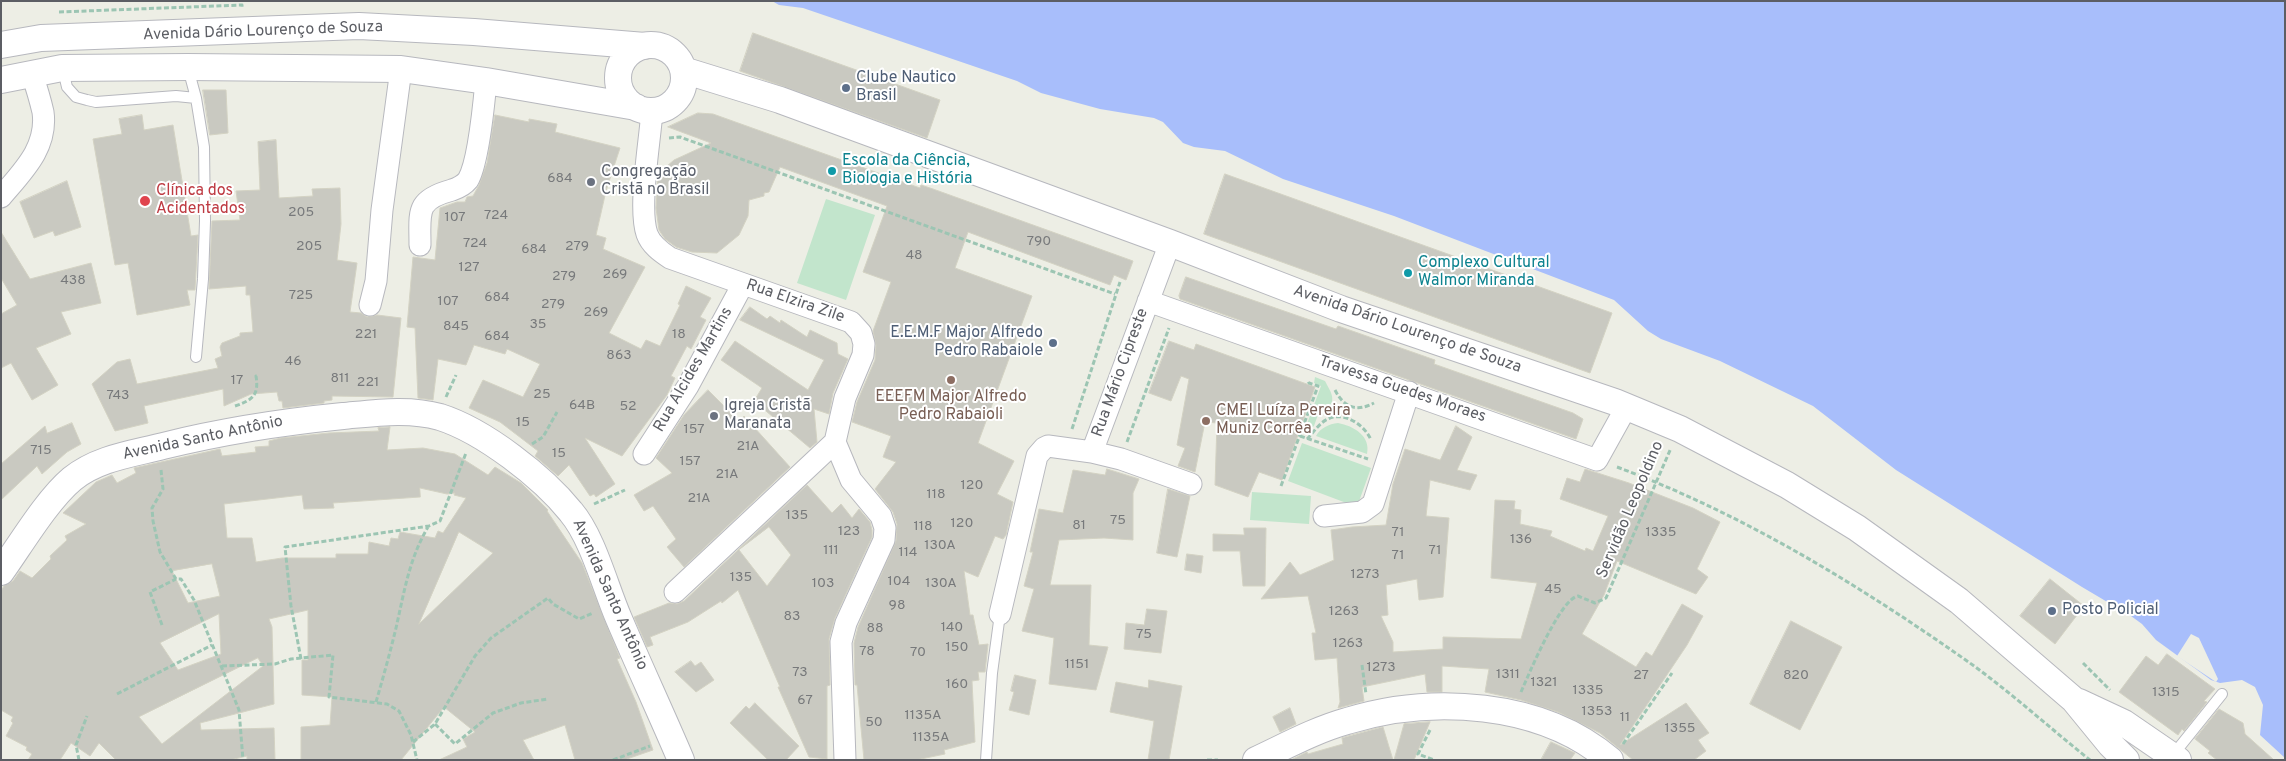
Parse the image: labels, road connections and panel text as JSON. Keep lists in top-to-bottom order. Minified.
{"streets":{"street":["Avenida Dário Lourenço de Souza","Rua Elzira Zile","Rua Alcides Martins","Rua Mário Cipreste","Travessa Guedes Moraes","Avenida Santo Antônio"],"path":["Servidão Leopoldino"]},"crossings":[["Avenida Dário Lourenço de Souza","Rua Elzira Zile"],["Avenida Dário Lourenço de Souza","Rua Mário Cipreste"],["Avenida Dário Lourenço de Souza","Servidão Leopoldino"],["Rua Elzira Zile","Rua Alcides Martins"],["Rua Mário Cipreste","Travessa Guedes Moraes"]],"places":["Clube Nautico Brasil","Escola da Ciência, Biologia e História","Congregação Cristã no Brasil","Clínica dos Acidentados","Complexo Cultural Walmor Miranda","E.E.M.F Major Alfredo Pedro Rabaiole","EEEFM Major Alfredo Pedro Rabaioli","Igreja Cristã Maranata","CMEI Luíza Pereira Muniz Corrêa","Posto Policial"],"house_numbers":["684","205","724","107","790","724","205","279","684","48","127","269","279","438","725","684","107","279","269","35","845","221","18","684","863","46","811","17","221","25","743","64B","52","15","157","21A","715","15","157","21A","120","118","21A","135","75","120","81","118","123","71","1335","136","130A","111","71","114","71","1273","135","104","103","130A","45","98","1263","83","140","88","75","1263","150","78","70","1151","1273","73","1311","27","820","1321","160","1335","1315","67","1353","1135A","11","50","1355","1135A"]}
